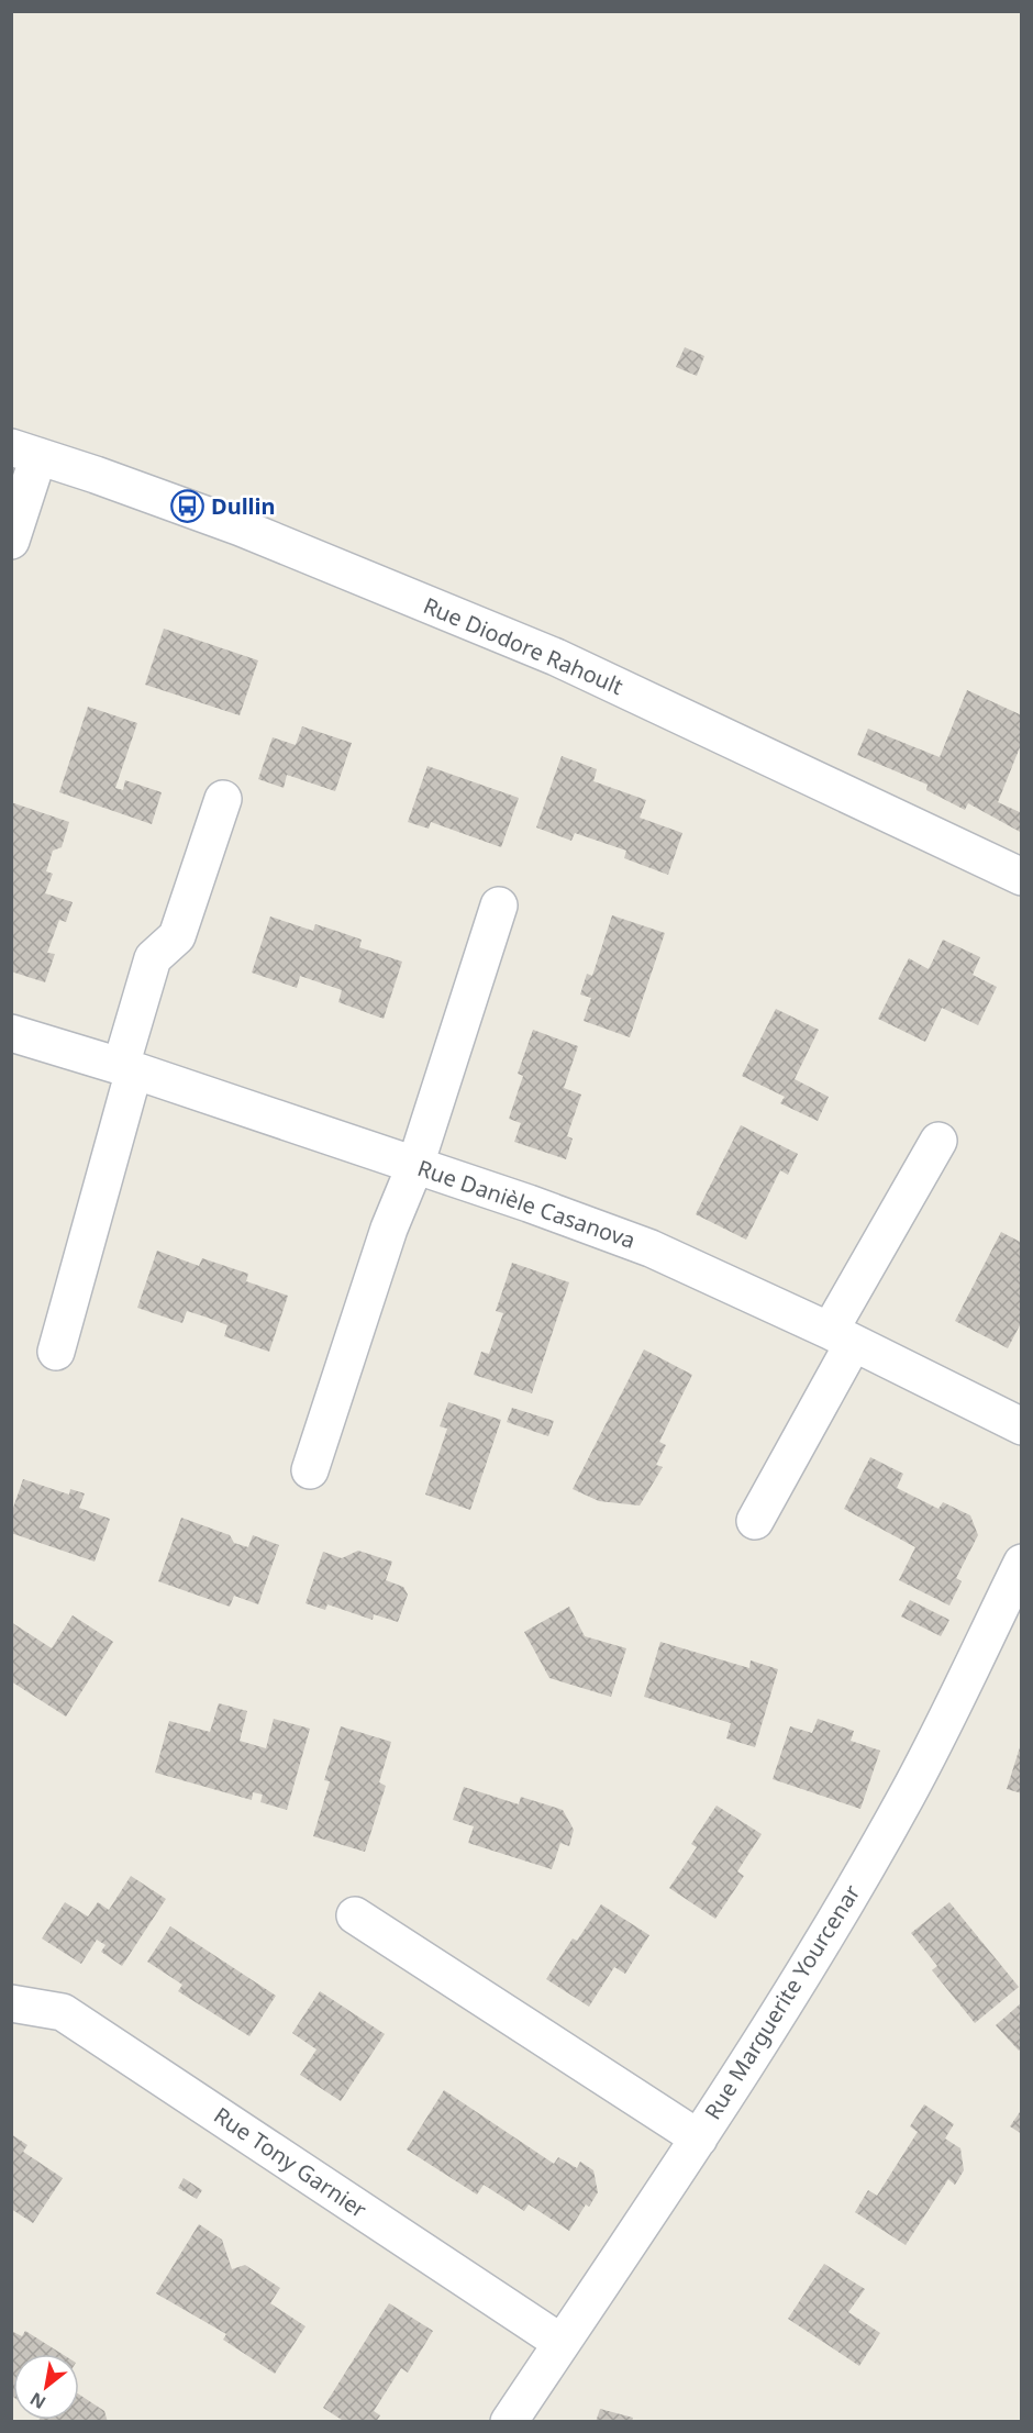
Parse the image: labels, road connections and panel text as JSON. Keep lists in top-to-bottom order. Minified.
{"streets":{"street":["Rue Diodore Rahoult","Rue Danièle Casanova","Rue Marguerite Yourcenar","Rue Tony Garnier"]},"crossings":[["Rue Marguerite Yourcenar","Rue Tony Garnier"]],"places":{"bus stop":["Dullin"]},"north":"bottom left"}
